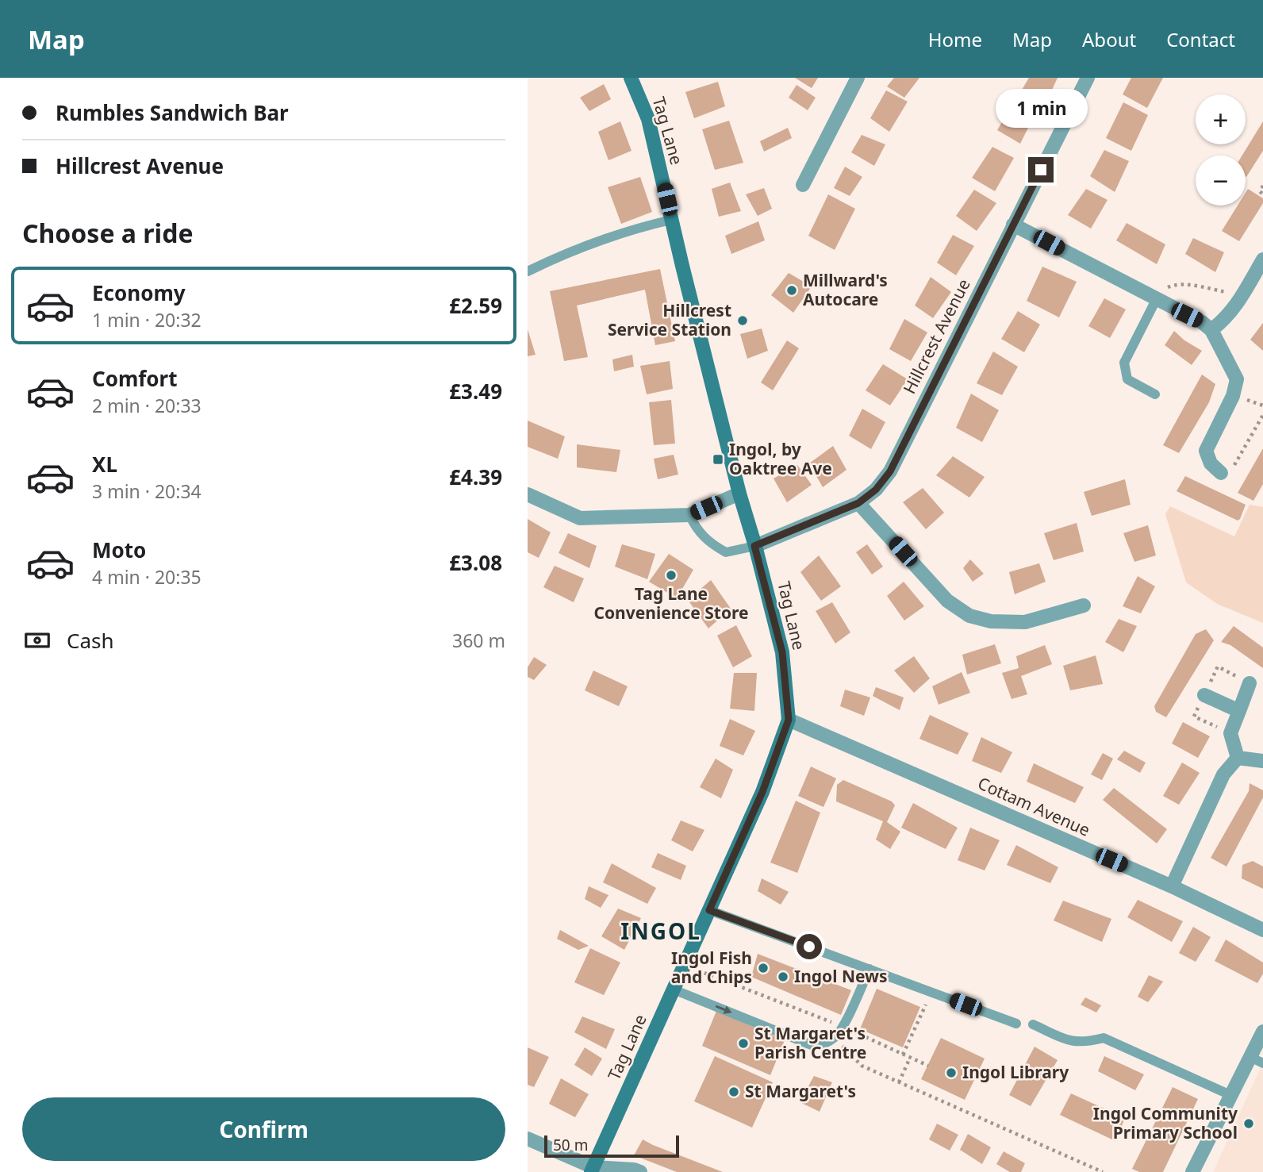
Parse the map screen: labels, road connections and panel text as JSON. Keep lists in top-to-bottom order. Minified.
{"streets":{"main road":["Tag Lane"],"street":["Hillcrest Avenue","Cottam Avenue"]},"crossings":[["Tag Lane","Hillcrest Avenue"],["Tag Lane","Cottam Avenue"]],"districts":["INGOL"],"places":{"other":["Millward's Autocare","Hillcrest Service Station","Tag Lane Convenience Store","Ingol Fish and Chips","Ingol News","St Margaret's Parish Centre","Ingol Library","St Margaret's","Ingol Community Primary School"],"transit":["Ingol, by Oaktree Ave"]},"scale_bar":"50 m","page":{"header":"Map","nav":["Home","Map","About","Contact"],"banner":["Rumbles Sandwich Bar","Hillcrest Avenue"],"bubble":"1 min","map_buttons":["+","−"],"heading":"Choose a ride","list":[{"name":"Economy","note":"1 min · 20:32","value":"£2.59"},{"name":"Comfort","note":"2 min · 20:33","value":"£3.49"},{"name":"XL","note":"3 min · 20:34","value":"£4.39"},{"name":"Moto","note":"4 min · 20:35","value":"£3.08"}],"pay":["Cash","360 m"],"buttons":"Confirm","scale":"50 m"}}
